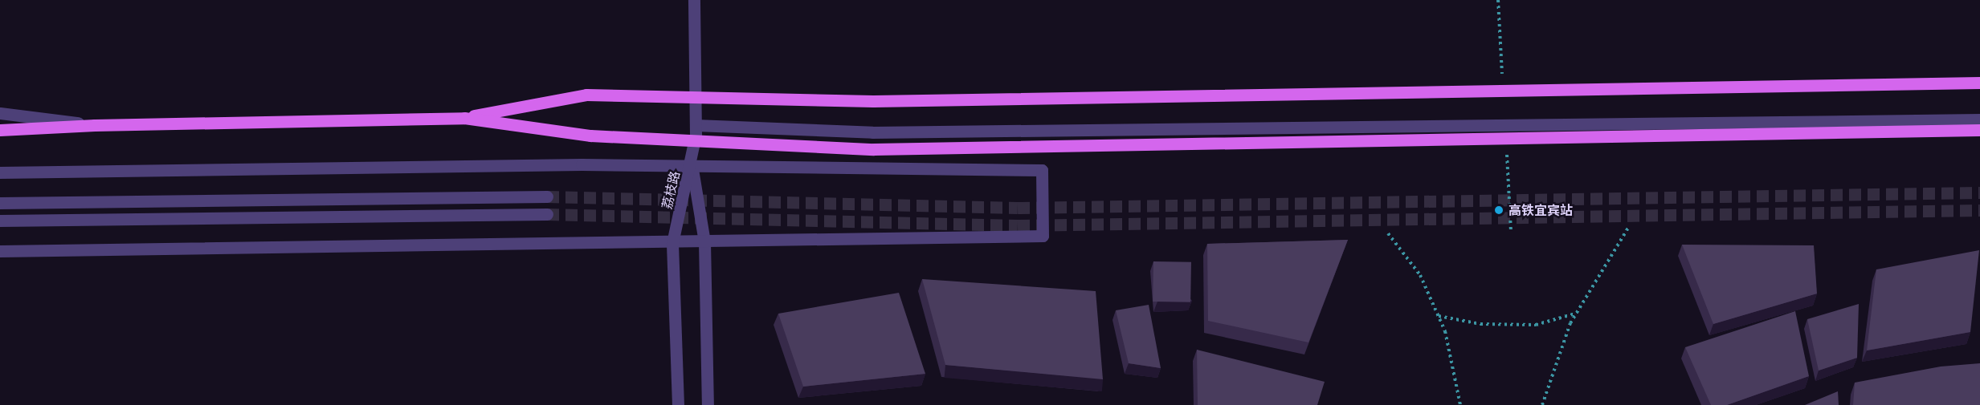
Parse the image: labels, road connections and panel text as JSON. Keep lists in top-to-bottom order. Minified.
{"streets":{"street":["荔枝路"]},"places":["高铁宜宾站"]}
